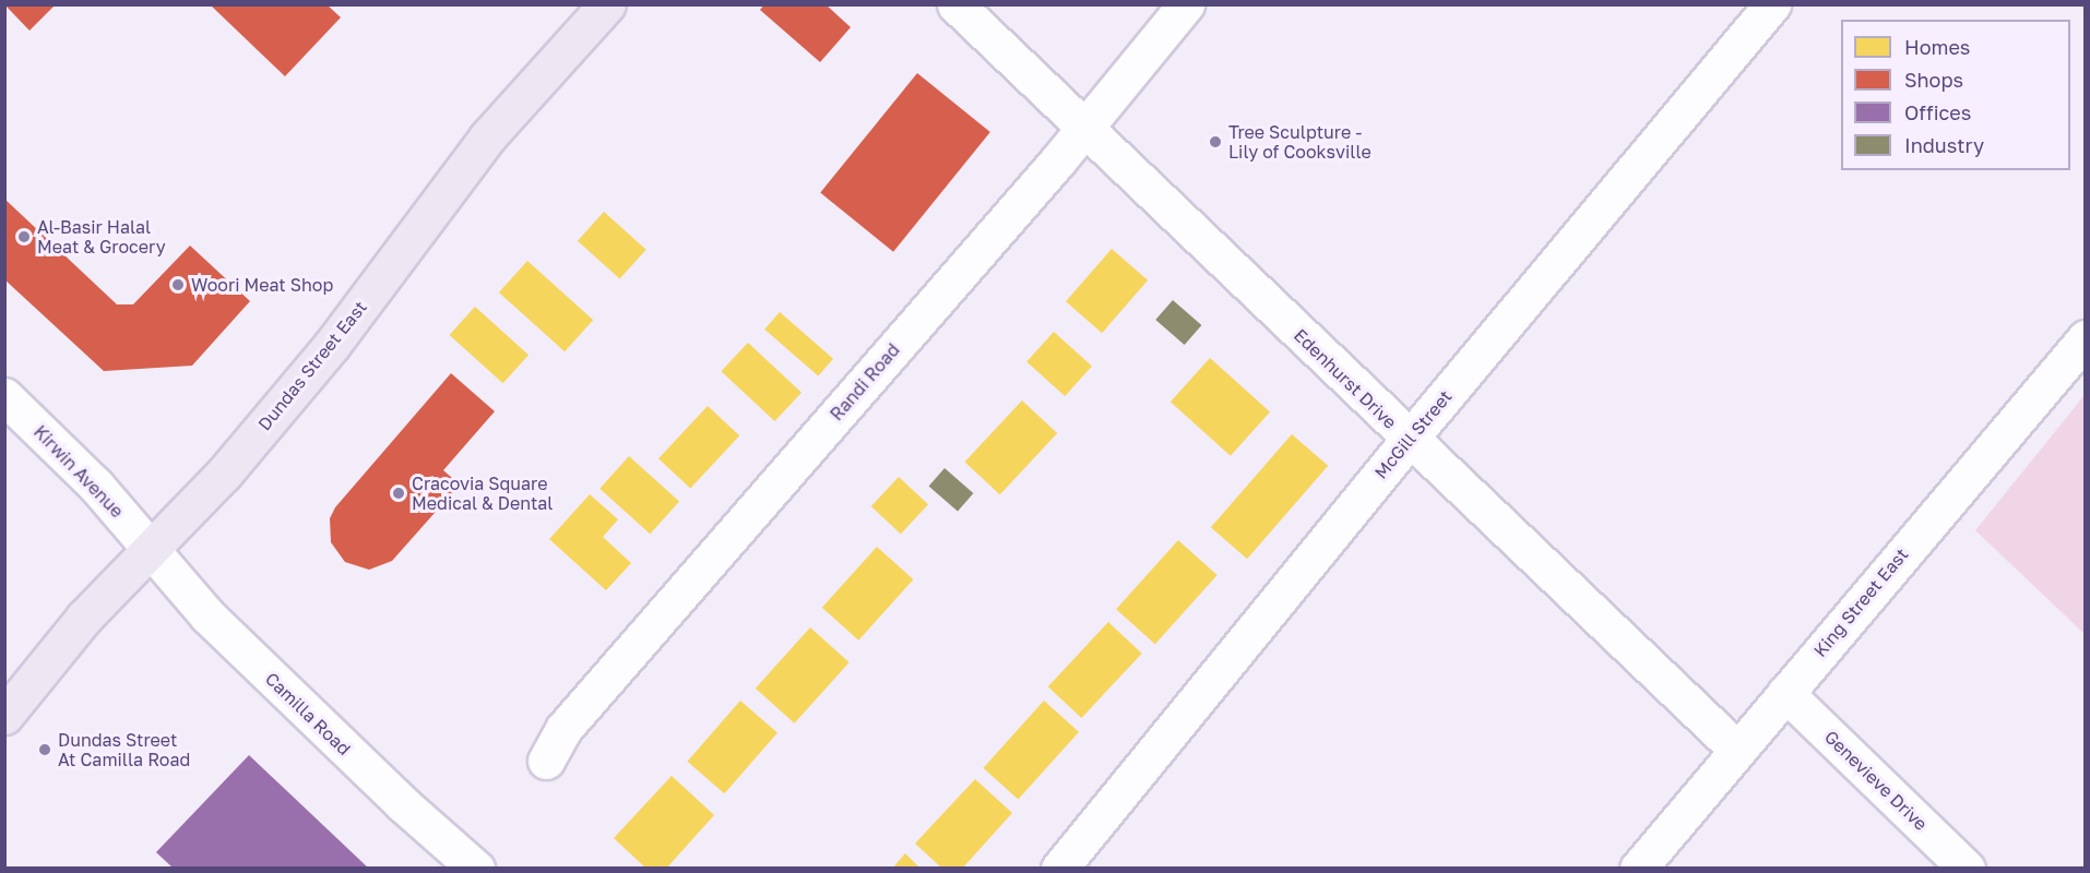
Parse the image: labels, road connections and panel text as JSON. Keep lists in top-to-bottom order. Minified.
{"streets":{"main road":["Dundas Street East"],"street":["Edenhurst Drive","Randi Road","McGill Street","Kirwin Avenue","King Street East","Camilla Road","Genevieve Drive"]},"crossings":[["Dundas Street East","Kirwin Avenue"],["Dundas Street East","Camilla Road"],["Edenhurst Drive","Randi Road"],["Edenhurst Drive","McGill Street"],["Edenhurst Drive","King Street East"],["Kirwin Avenue","Camilla Road"],["King Street East","Genevieve Drive"]],"places":["Tree Sculpture - Lily of Cooksville","Al-Basir Halal Meat & Grocery","Woori Meat Shop","Cracovia Square Medical & Dental","Dundas Street At Camilla Road"],"legend":["Homes","Shops","Offices","Industry"]}
